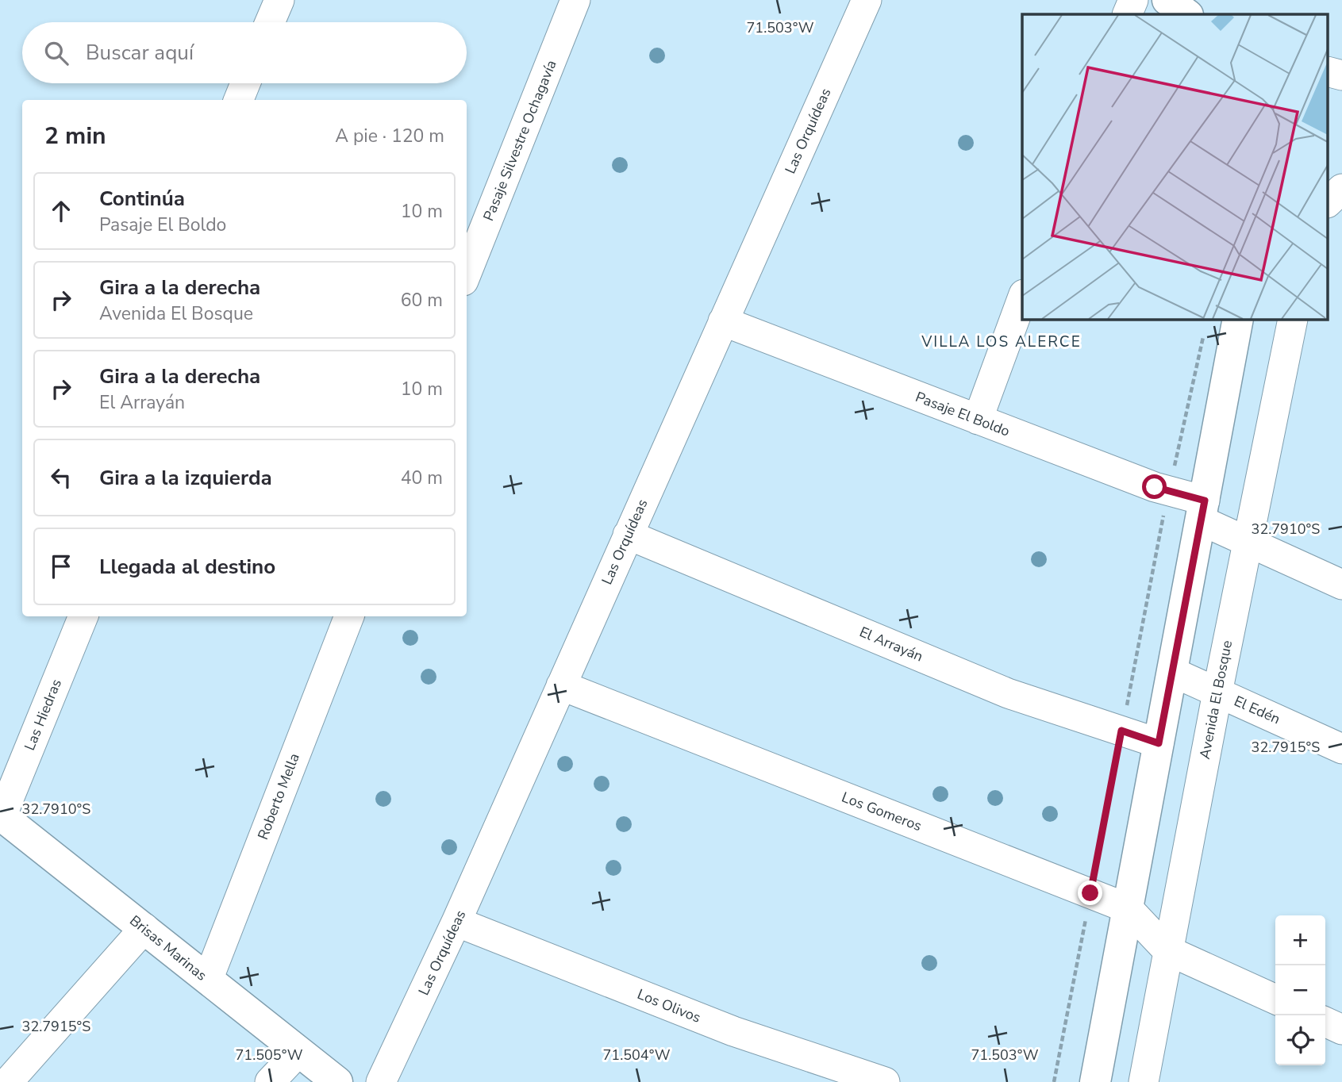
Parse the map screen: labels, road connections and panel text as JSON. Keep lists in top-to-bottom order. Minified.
{"streets":{"main road":["Brisas Marinas"],"street":["Las Orquídeas","Pasaje Silvestre Ochagavía","Pasaje El Boldo","El Arrayán","Avenida El Bosque","El Edén","Las Hiedras","Roberto Mella","Los Gomeros","Los Olivos"]},"crossings":[["Las Orquídeas","Pasaje El Boldo"],["Las Orquídeas","El Arrayán"],["Las Orquídeas","Los Gomeros"],["Las Orquídeas","Los Olivos"],["Pasaje El Boldo","Avenida El Bosque"],["Avenida El Bosque","El Edén"],["Avenida El Bosque","Los Gomeros"],["Las Hiedras","Brisas Marinas"],["Roberto Mella","Brisas Marinas"]],"districts":["VILLA LOS ALERCE"],"page":{"search":"Buscar aquí","heading":["2 min","A pie · 120 m"],"list":[["Continúa","Pasaje El Boldo","10 m"],["Gira a la derecha","Avenida El Bosque","60 m"],["Gira a la derecha","El Arrayán","10 m"],["Gira a la izquierda","40 m"],"Llegada al destino"],"map_buttons":["+","−"]},"coordinates":["71.503°W","32.7910°S","32.7915°S","71.505°W","71.504°W"]}
